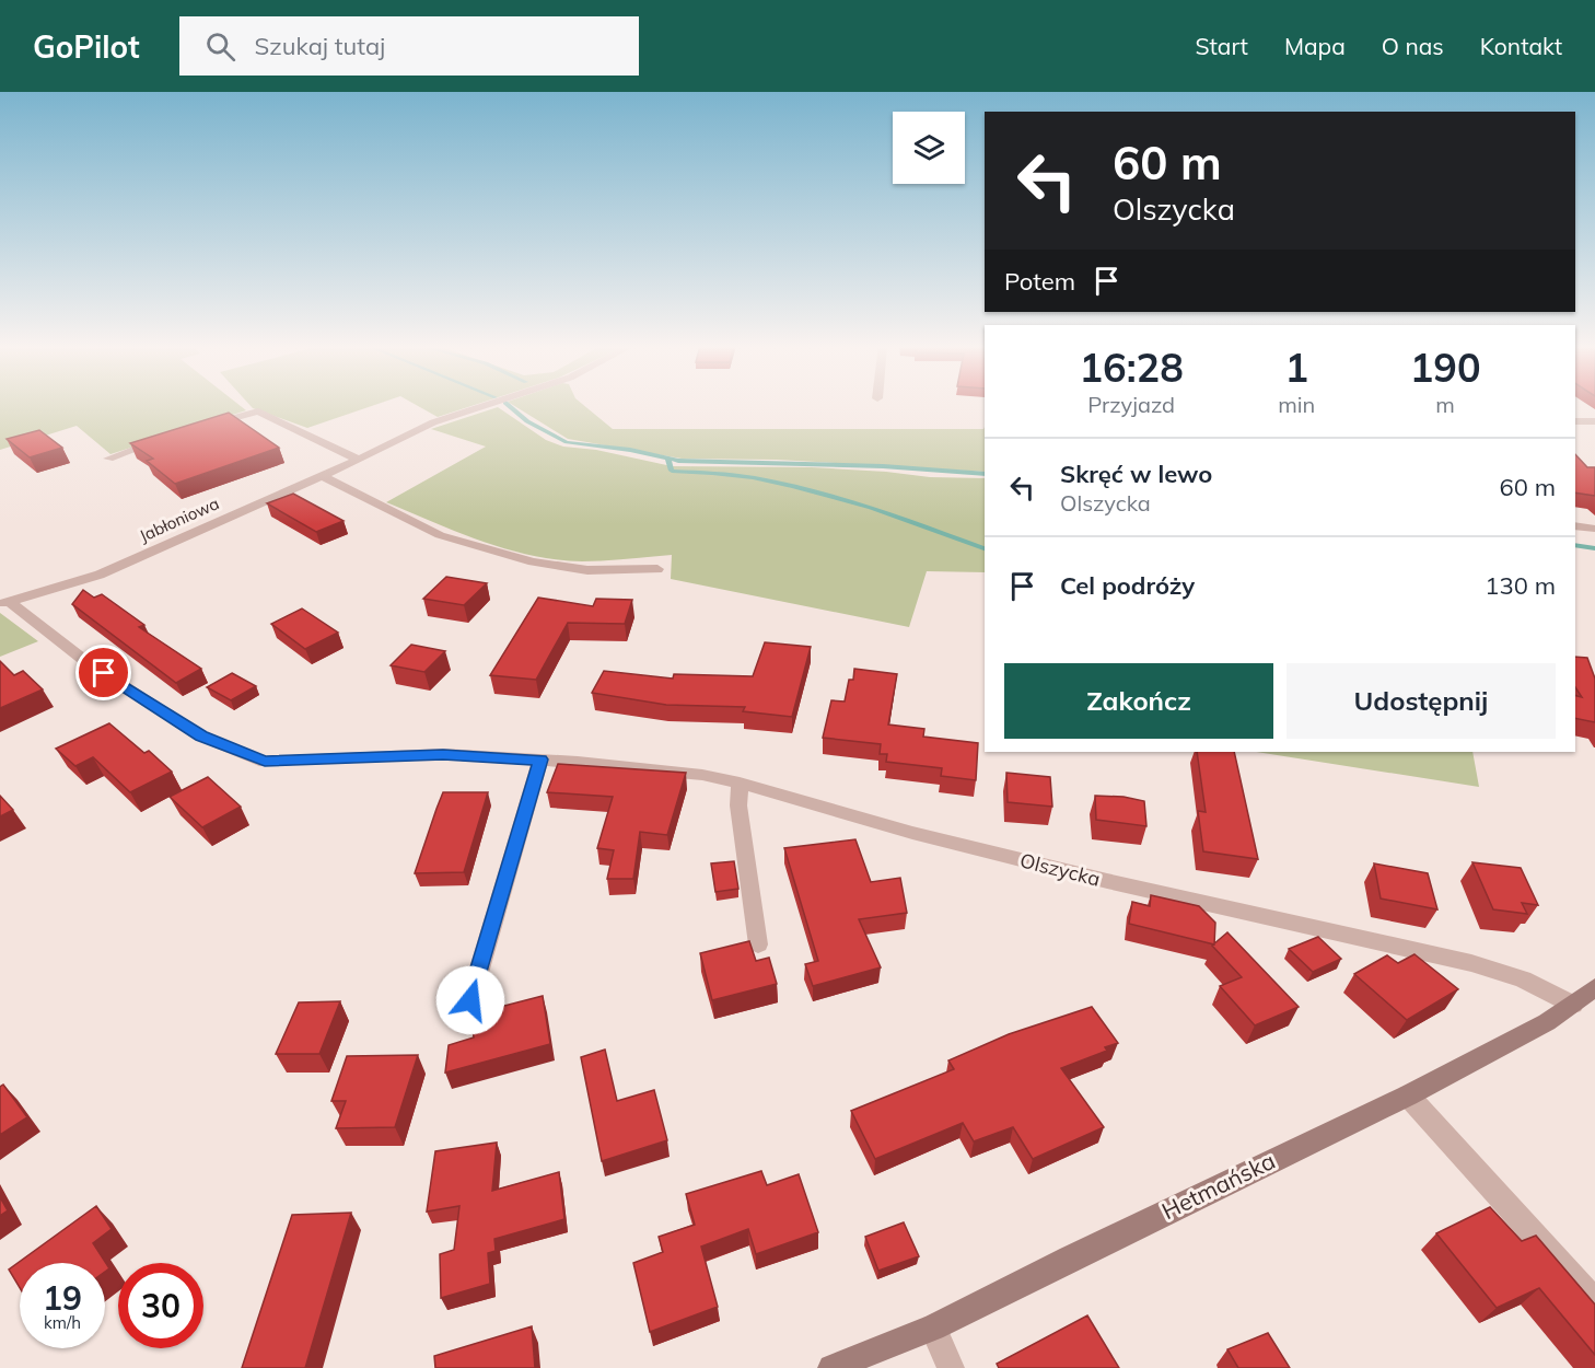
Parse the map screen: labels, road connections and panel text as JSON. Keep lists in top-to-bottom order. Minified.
{"streets":{"street":["Jabłoniowa","Olszycka","Hetmańska"]},"crossings":[["Jabłoniowa","Olszycka"],["Olszycka","Hetmańska"]],"page":{"header":"GoPilot","search":"Szukaj tutaj","nav":["Start","Mapa","O nas","Kontakt"],"turn":["60 m","Olszycka"],"then":"Potem","eta":["16:28","Przyjazd","1","min","190","m"],"list":[{"name":"Skręć w lewo","note":"Olszycka","value":"60 m"},{"name":"Cel podróży","value":"130 m"}],"buttons":["Zakończ","Udostępnij"],"speed":"19 km/h","limit":"30"}}
